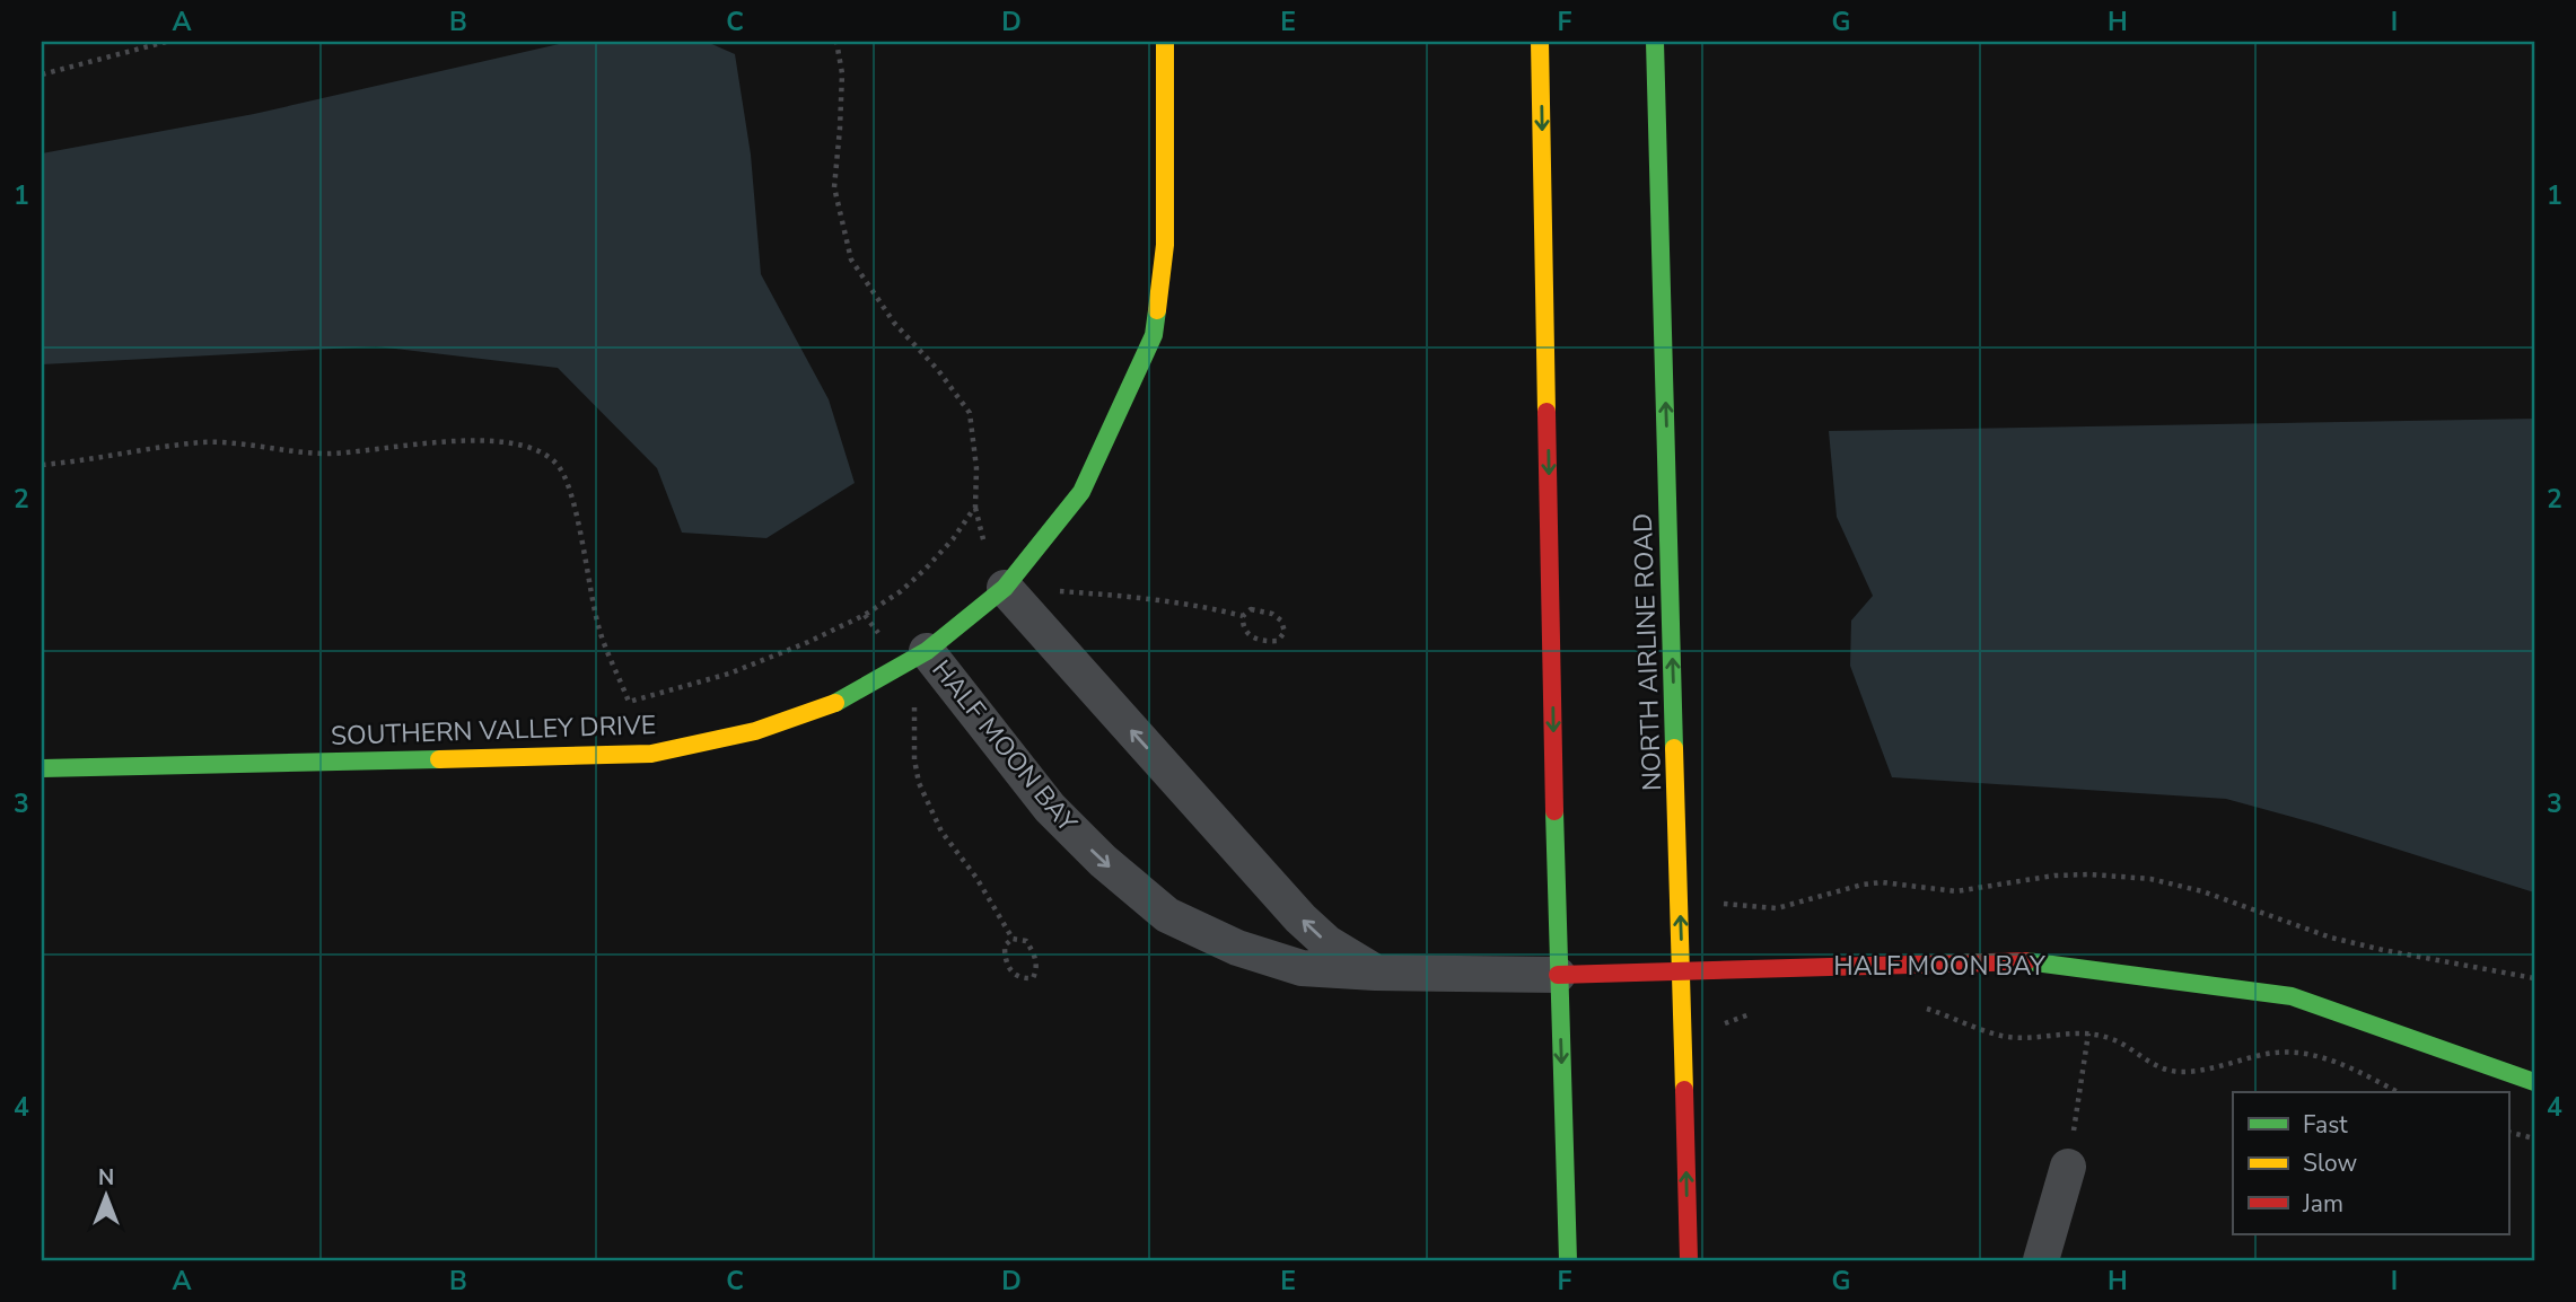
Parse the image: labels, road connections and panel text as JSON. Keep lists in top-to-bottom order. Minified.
{"streets":{"street":["NORTH AIRLINE ROAD","SOUTHERN VALLEY DRIVE","HALF MOON BAY"]},"crossings":[["NORTH AIRLINE ROAD","HALF MOON BAY"],["SOUTHERN VALLEY DRIVE","HALF MOON BAY"]],"legend":["Fast","Slow","Jam"],"north":"top","grid":{"columns":["A","B","C","D","E","F","G","H","I"],"rows":["1","2","3","4"]}}
